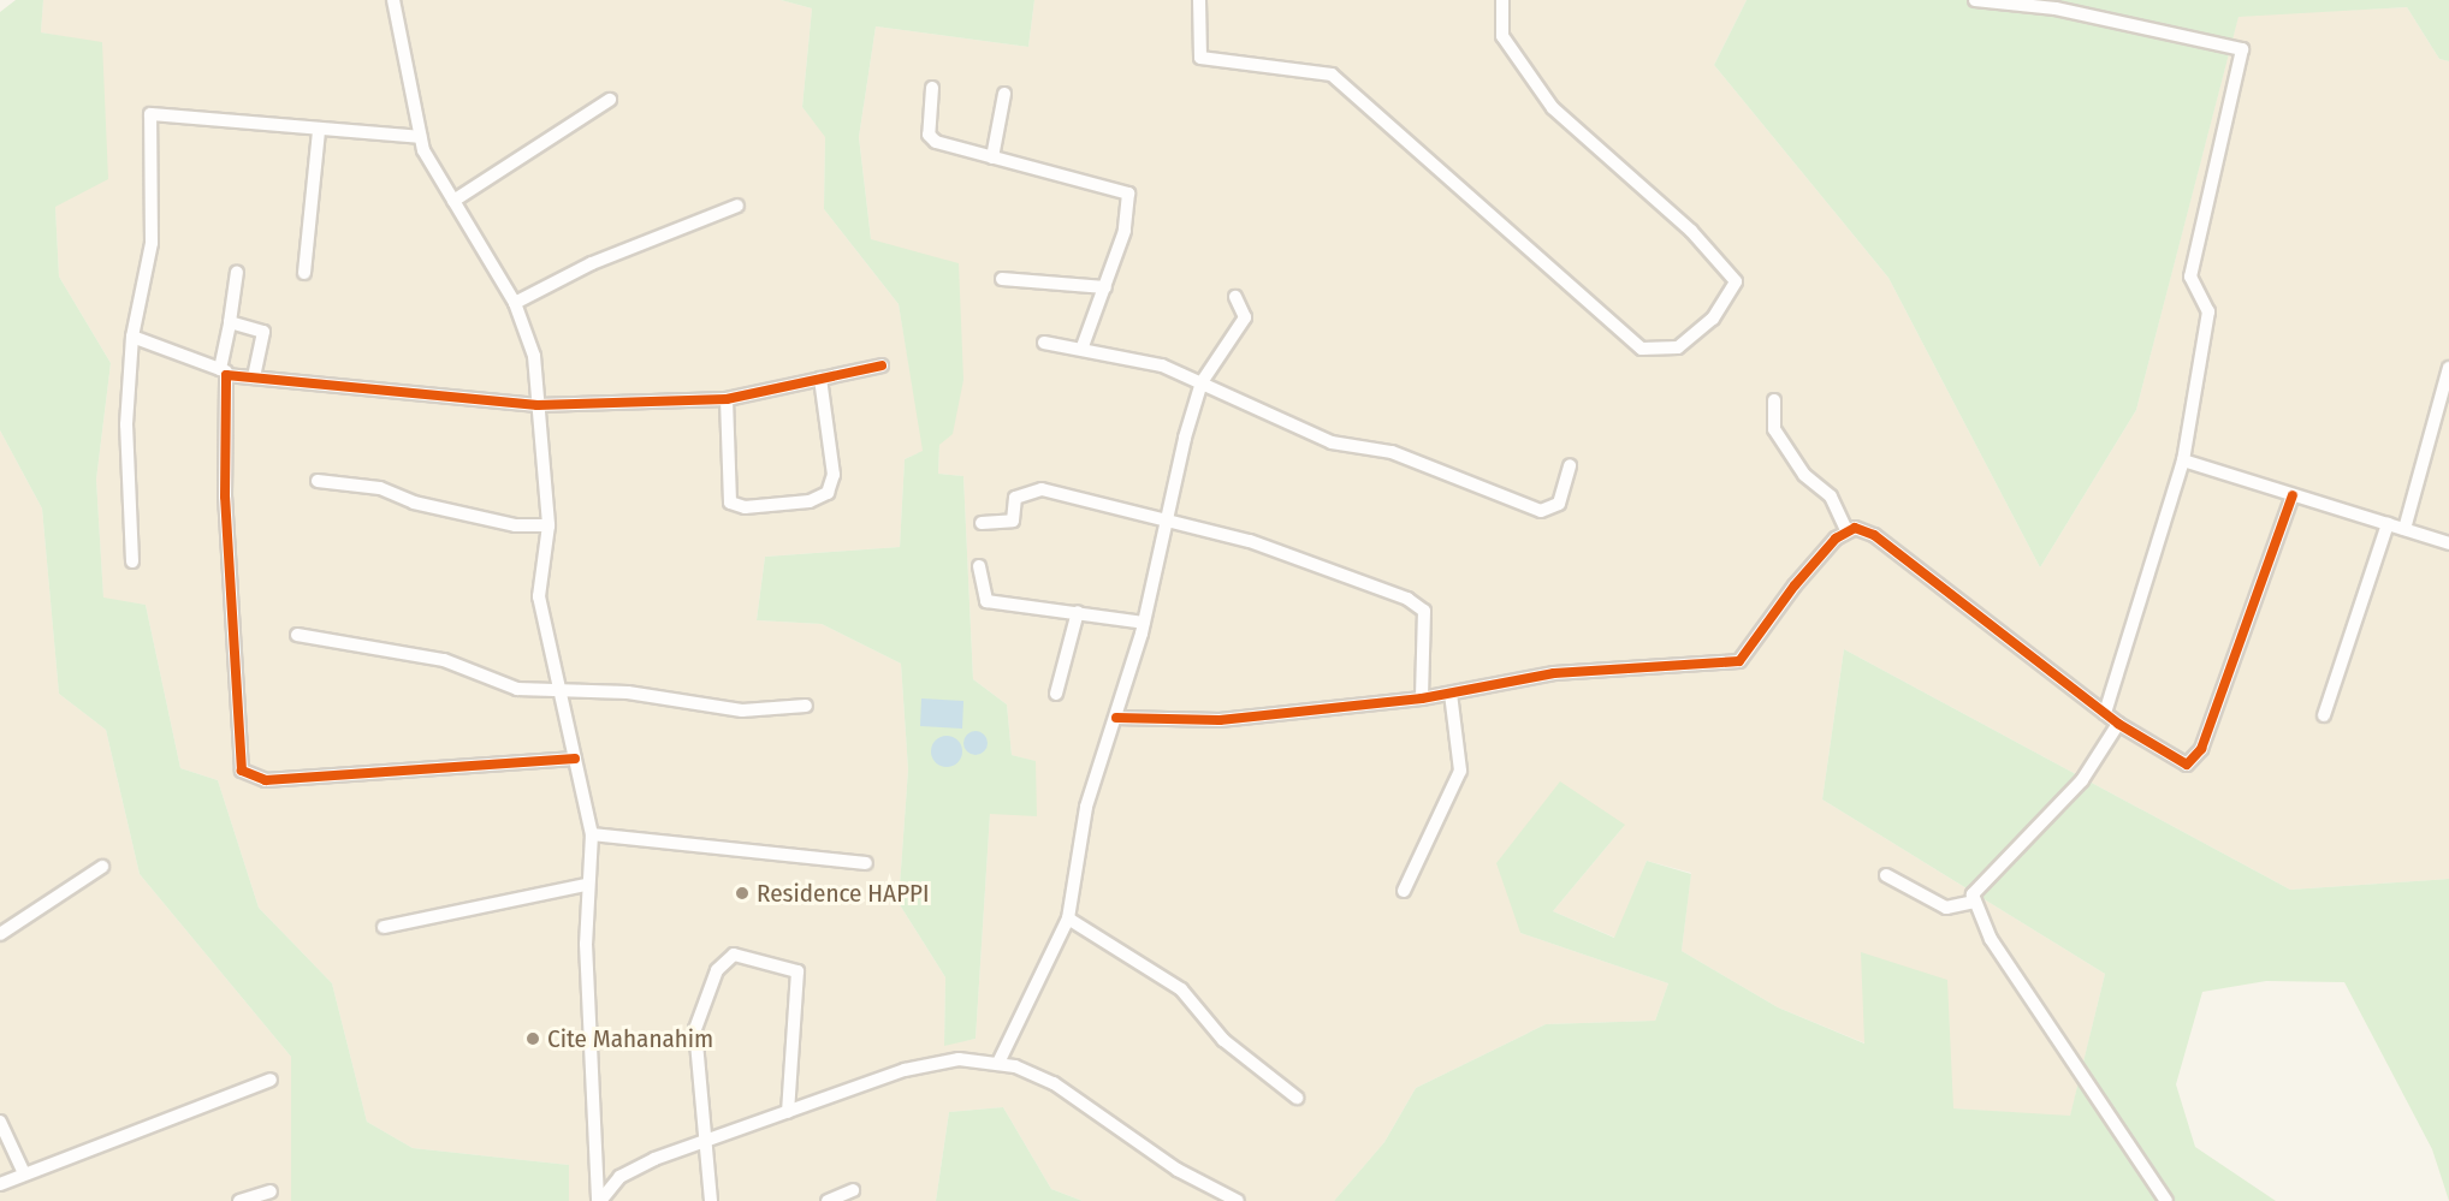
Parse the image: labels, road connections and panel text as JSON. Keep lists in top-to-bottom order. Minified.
{"places":["Residence HAPPI","Cite Mahanahim"]}
